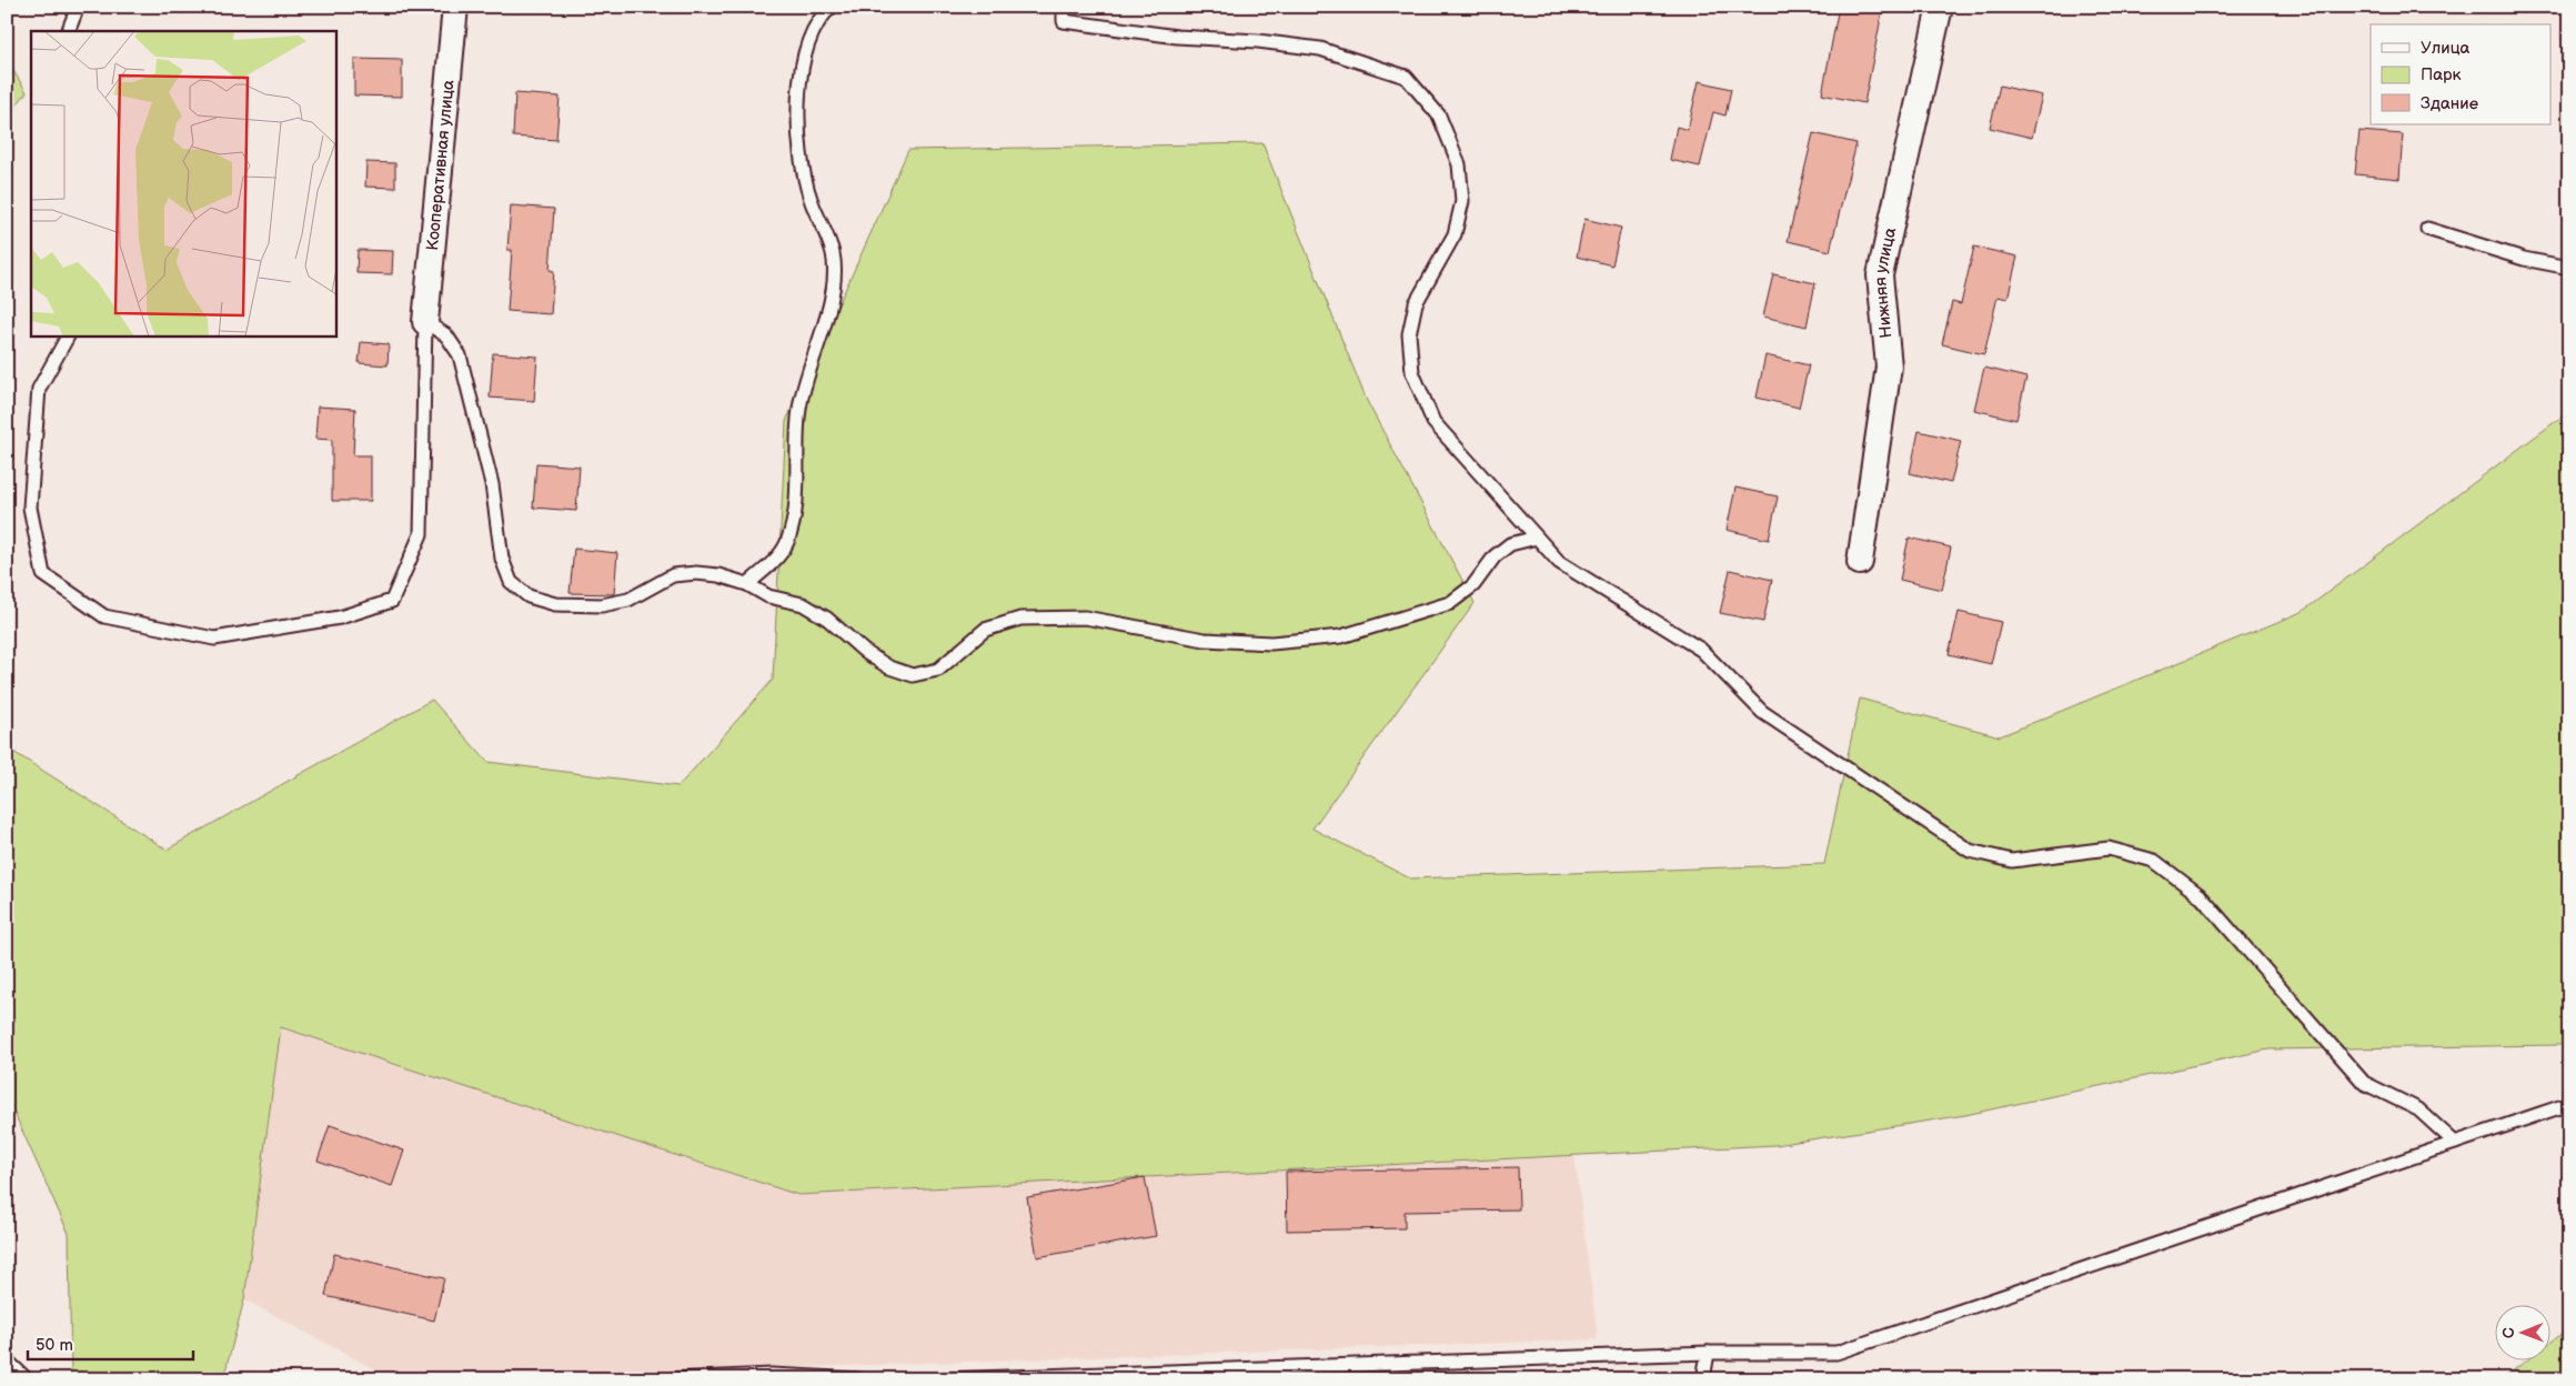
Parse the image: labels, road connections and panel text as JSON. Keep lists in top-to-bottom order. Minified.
{"streets":{"street":["Кооперативная улица","Нижняя улица"]},"legend":["Улица","Парк","Здание"],"scale_bar":"50 m","north":"left"}
